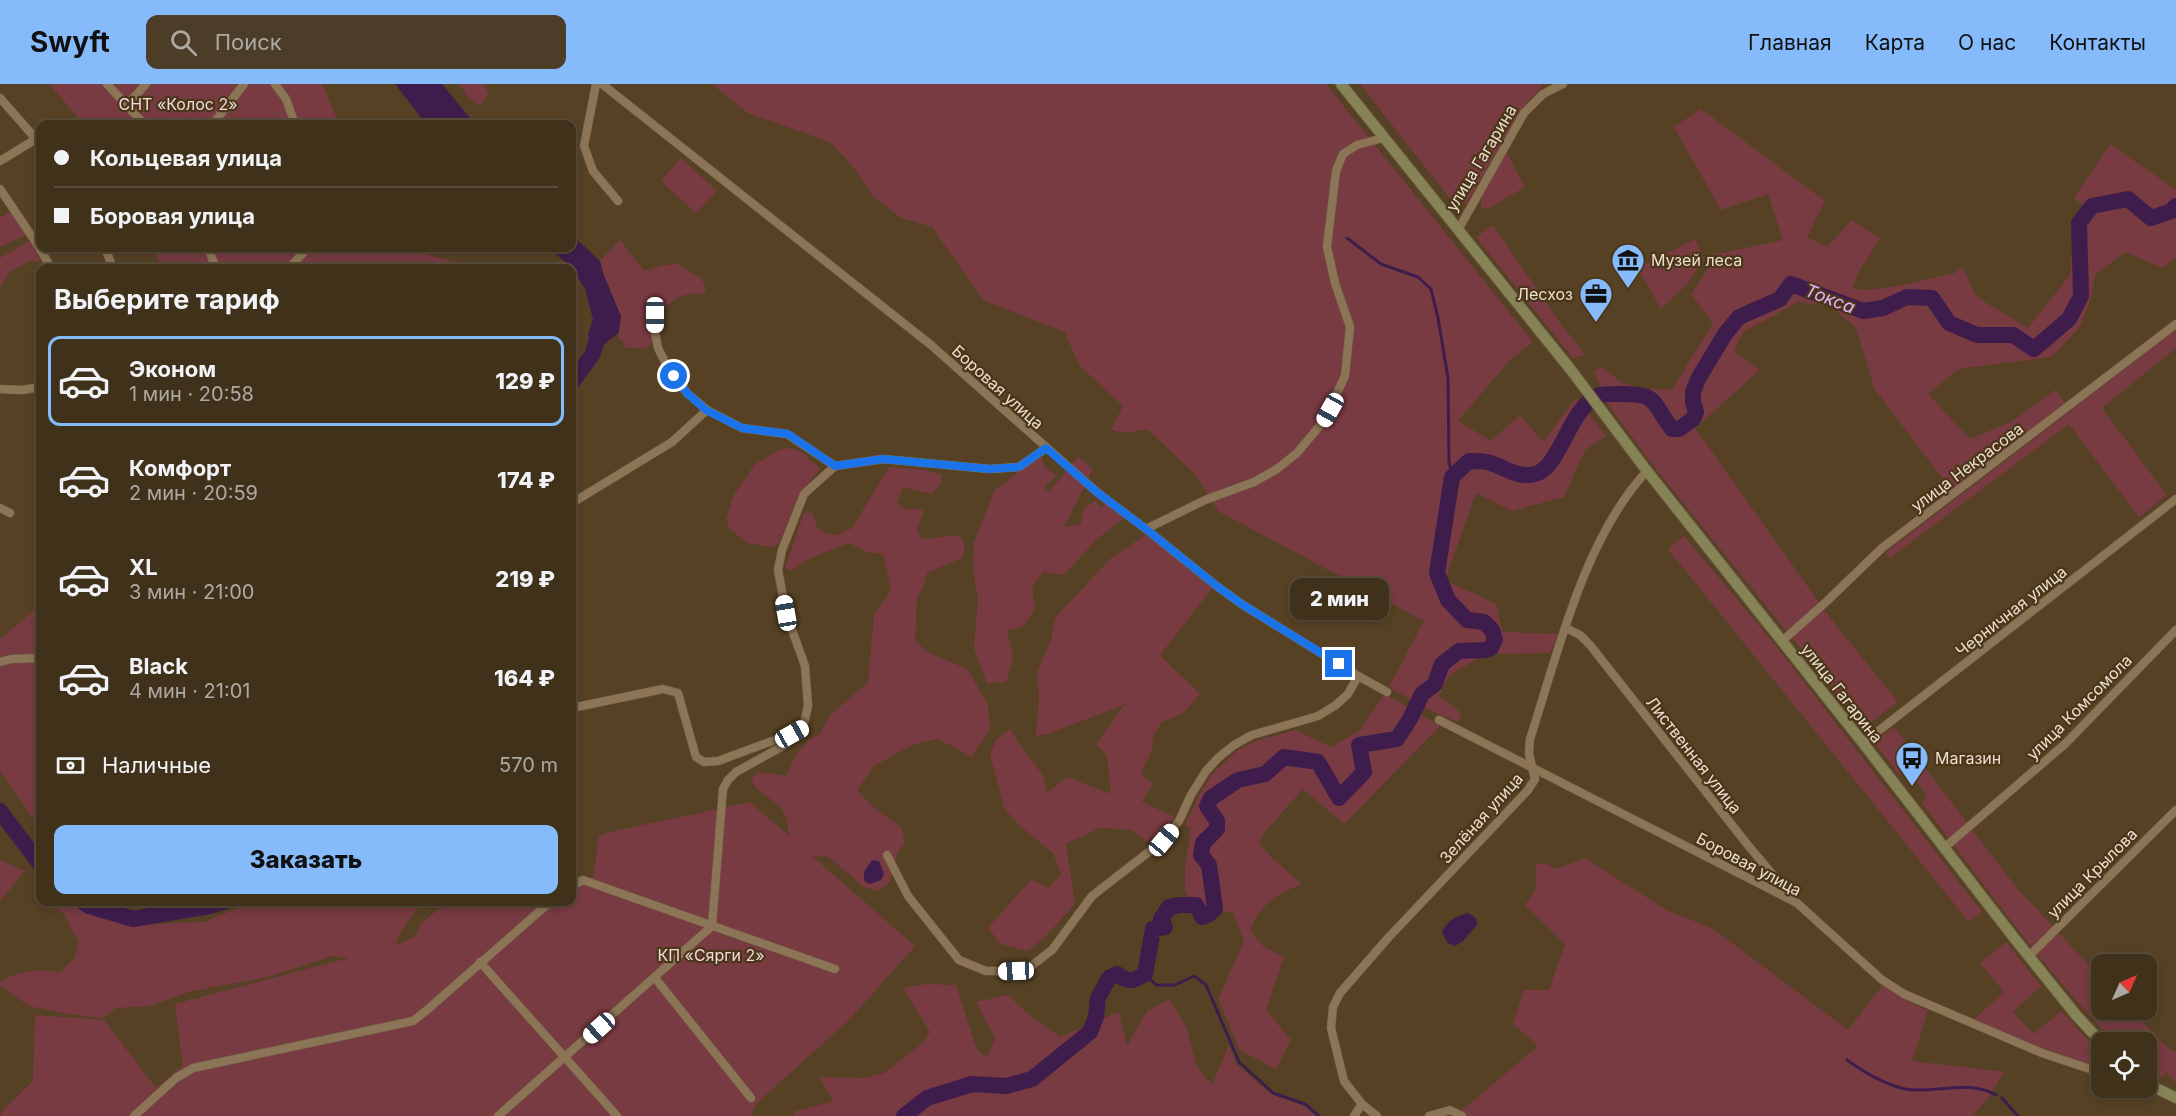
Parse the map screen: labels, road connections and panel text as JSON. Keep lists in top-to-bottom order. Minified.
{"streets":{"main road":["улица Гагарина"],"street":["Боровая улица","улица Некрасова","Черничная улица","улица Комсомола","Лиственная улица","Зелёная улица","улица Крылова"]},"crossings":[["улица Гагарина","улица Некрасова"],["улица Гагарина","Черничная улица"],["улица Гагарина","улица Комсомола"],["улица Гагарина","Зелёная улица"],["улица Гагарина","улица Крылова"],["Боровая улица","Лиственная улица"],["Боровая улица","Зелёная улица"],["Лиственная улица","Зелёная улица"]],"water":["Токса"],"parks":["СНТ «Колос 2»","КП «Сярги 2»"],"places":{"museum":["Музей леса"],"office":["Лесхоз"],"bus stop":["Магазин"]},"north":"top right","page":{"header":"Swyft","search":"Поиск","nav":["Главная","Карта","О нас","Контакты"],"banner":["Кольцевая улица","Боровая улица"],"heading":"Выберите тариф","list":[{"name":"Эконом","note":"1 мин · 20:58","value":"129 ₽"},{"name":"Комфорт","note":"2 мин · 20:59","value":"174 ₽"},{"name":"XL","note":"3 мин · 21:00","value":"219 ₽"},{"name":"Black","note":"4 мин · 21:01","value":"164 ₽"}],"bubble":"2 мин","pay":["Наличные","570 m"],"buttons":"Заказать"}}
